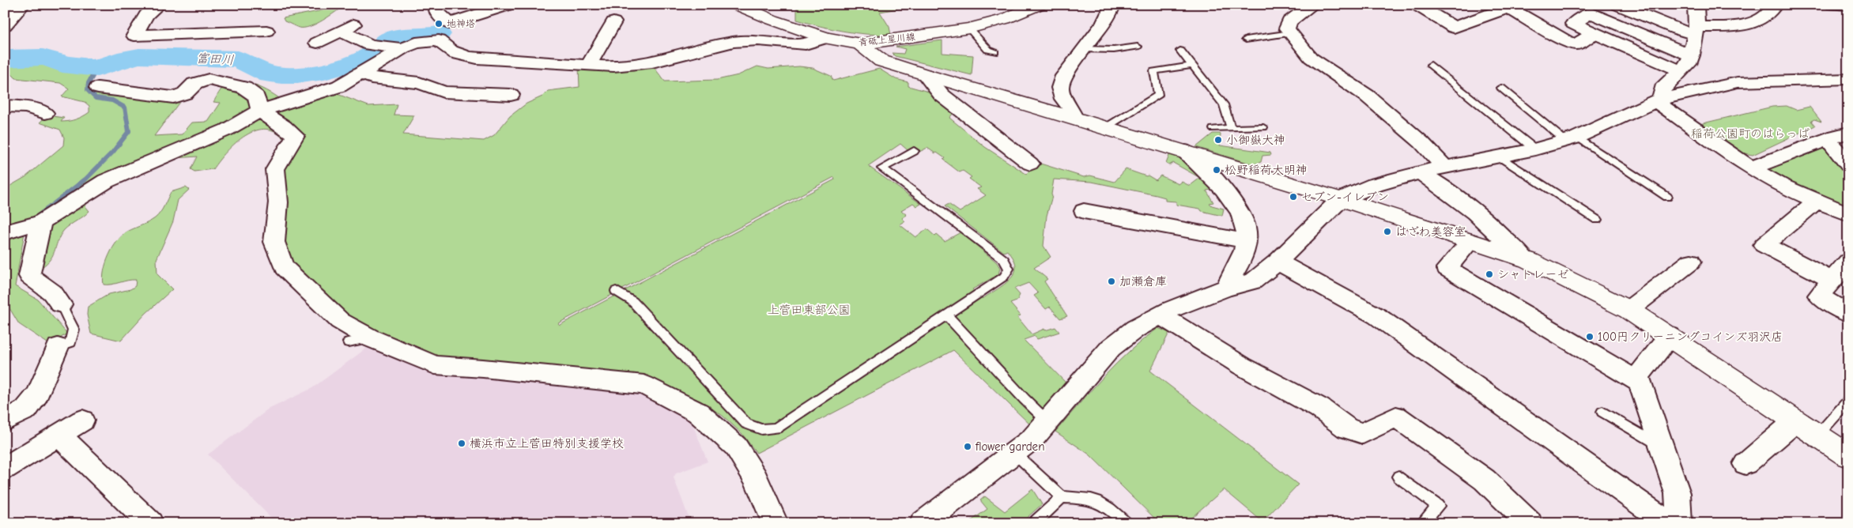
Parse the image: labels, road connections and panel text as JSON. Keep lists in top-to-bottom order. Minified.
{"streets":{"street":["青砥上星川線"]},"water":["富田川"],"parks":["稲荷公園町のはらっぱ","上菅田東部公園"],"places":["地神塔","小御嶽大神","松野稲荷大明神","セブン-イレブン","はざわ美容室","シャトレーゼ","加瀬倉庫","100円クリーニングコインズ羽沢店","横浜市立上菅田特別支援学校","flower garden"]}
